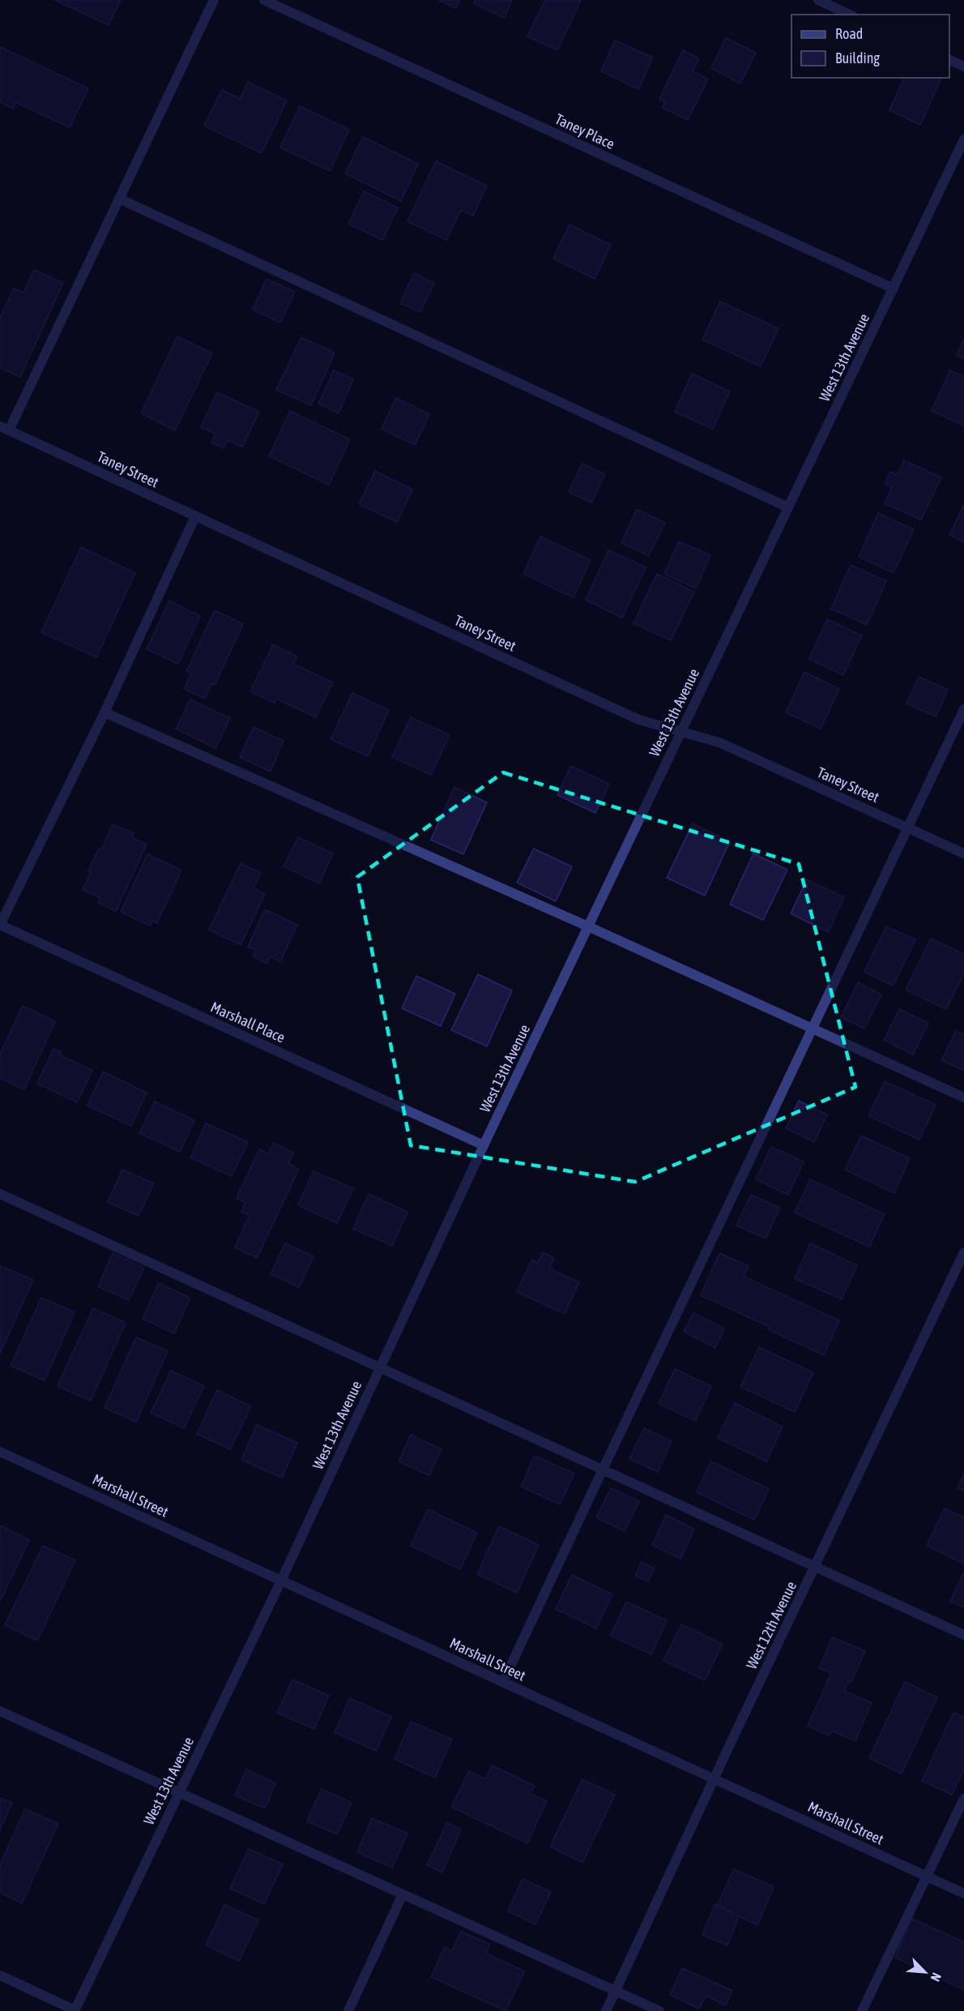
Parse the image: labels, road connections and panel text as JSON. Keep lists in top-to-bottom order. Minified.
{"streets":{"street":["Taney Place","West 13th Avenue","Taney Street","Marshall Place","Marshall Street","West 12th Avenue"]},"crossings":[["Taney Place","West 13th Avenue"],["West 13th Avenue","Taney Street"],["West 13th Avenue","Marshall Place"],["West 13th Avenue","Marshall Street"],["Marshall Street","West 12th Avenue"]],"legend":["Road","Building"],"north":"bottom right"}
